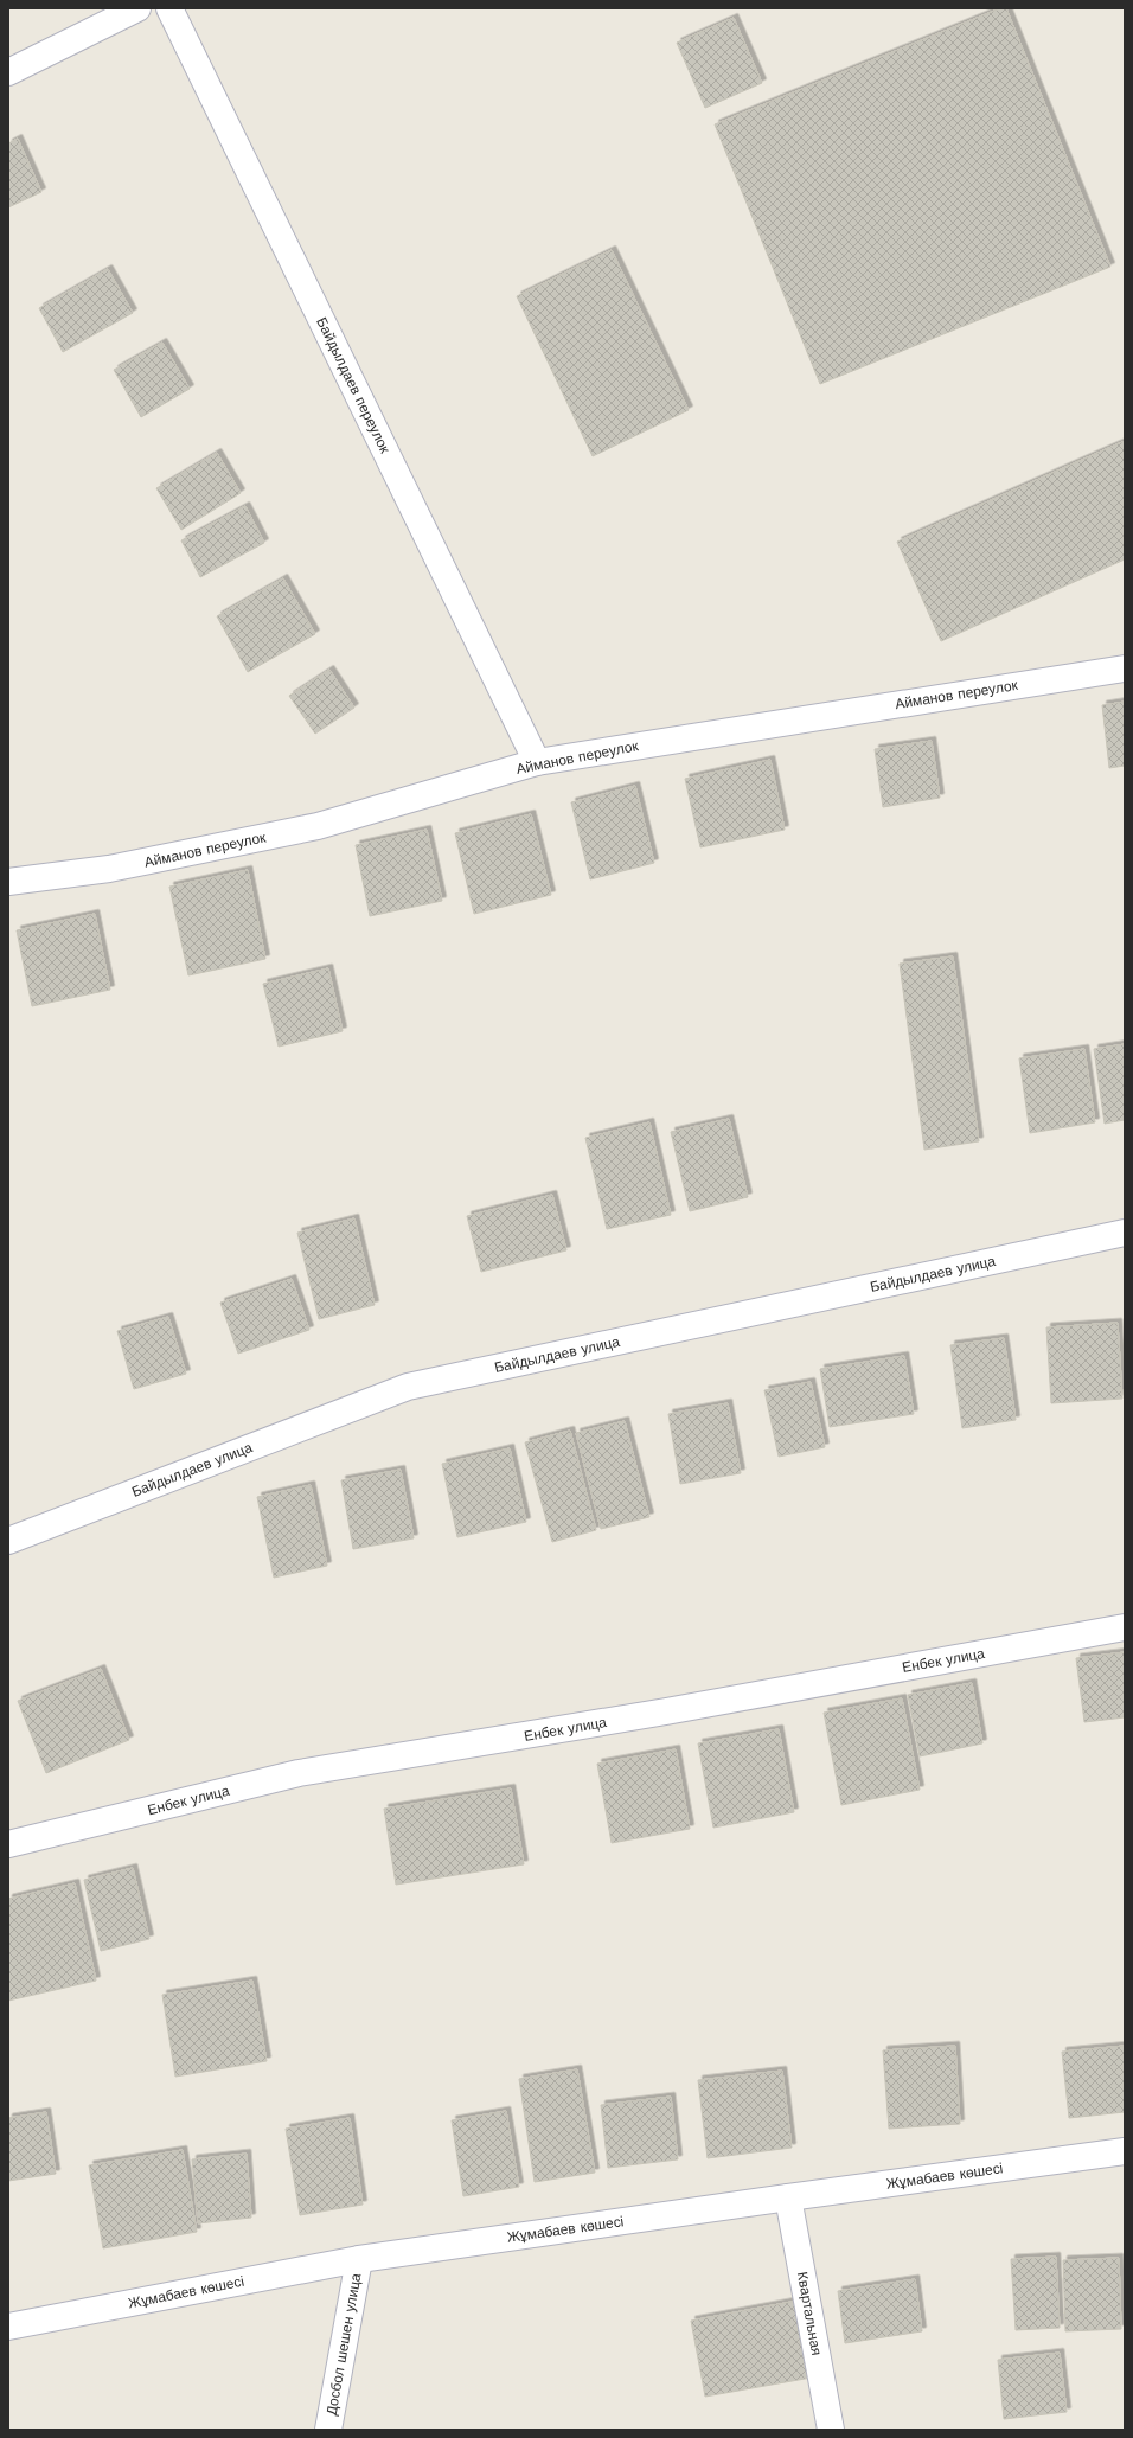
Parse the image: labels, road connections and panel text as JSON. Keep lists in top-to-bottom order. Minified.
{"streets":{"street":["Байдылдаев переулок","Айманов переулок","Байдылдаев улица","Енбек улица","Жұмабаев көшесі","Квартальная","Досбол шешен улица"]},"crossings":[["Байдылдаев переулок","Айманов переулок"],["Жұмабаев көшесі","Квартальная"],["Жұмабаев көшесі","Досбол шешен улица"]]}
